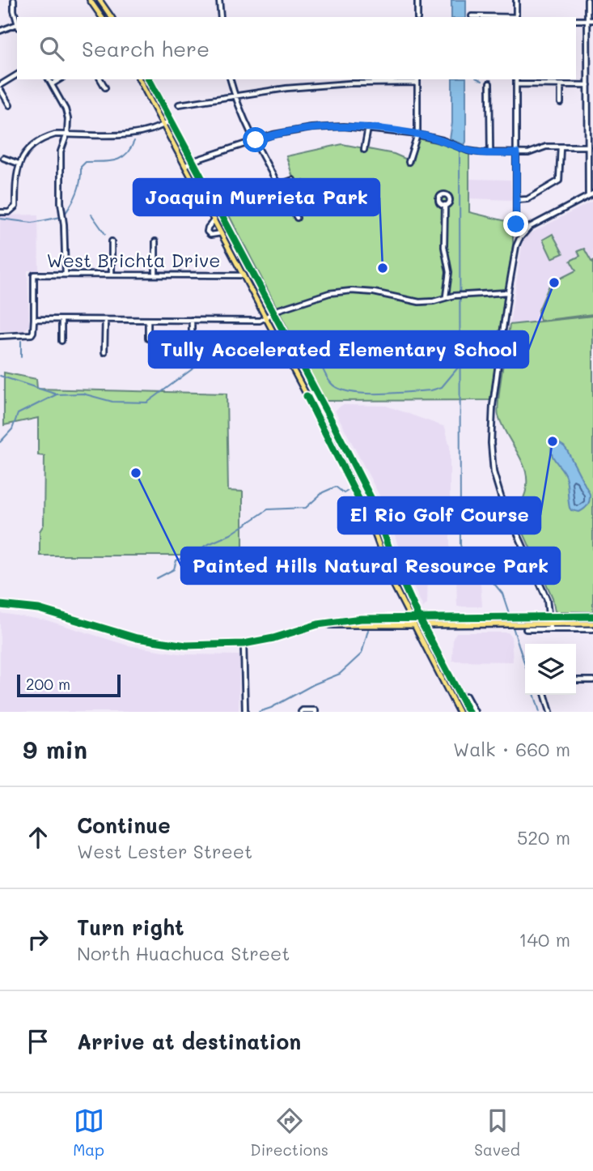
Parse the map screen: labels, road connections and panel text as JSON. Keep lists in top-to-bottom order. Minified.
{"streets":{"street":["West Brichta Drive"]},"places":["Joaquin Murrieta Park","Tully Accelerated Elementary School","El Rio Golf Course","Painted Hills Natural Resource Park"],"scale_bar":"200 m","page":{"search":"Search here","scale":"200 m","heading":["9 min","Walk · 660 m"],"list":[["Continue","West Lester Street","520 m"],["Turn right","North Huachuca Street","140 m"],"Arrive at destination"],"nav":["Map","Directions","Saved"]}}
